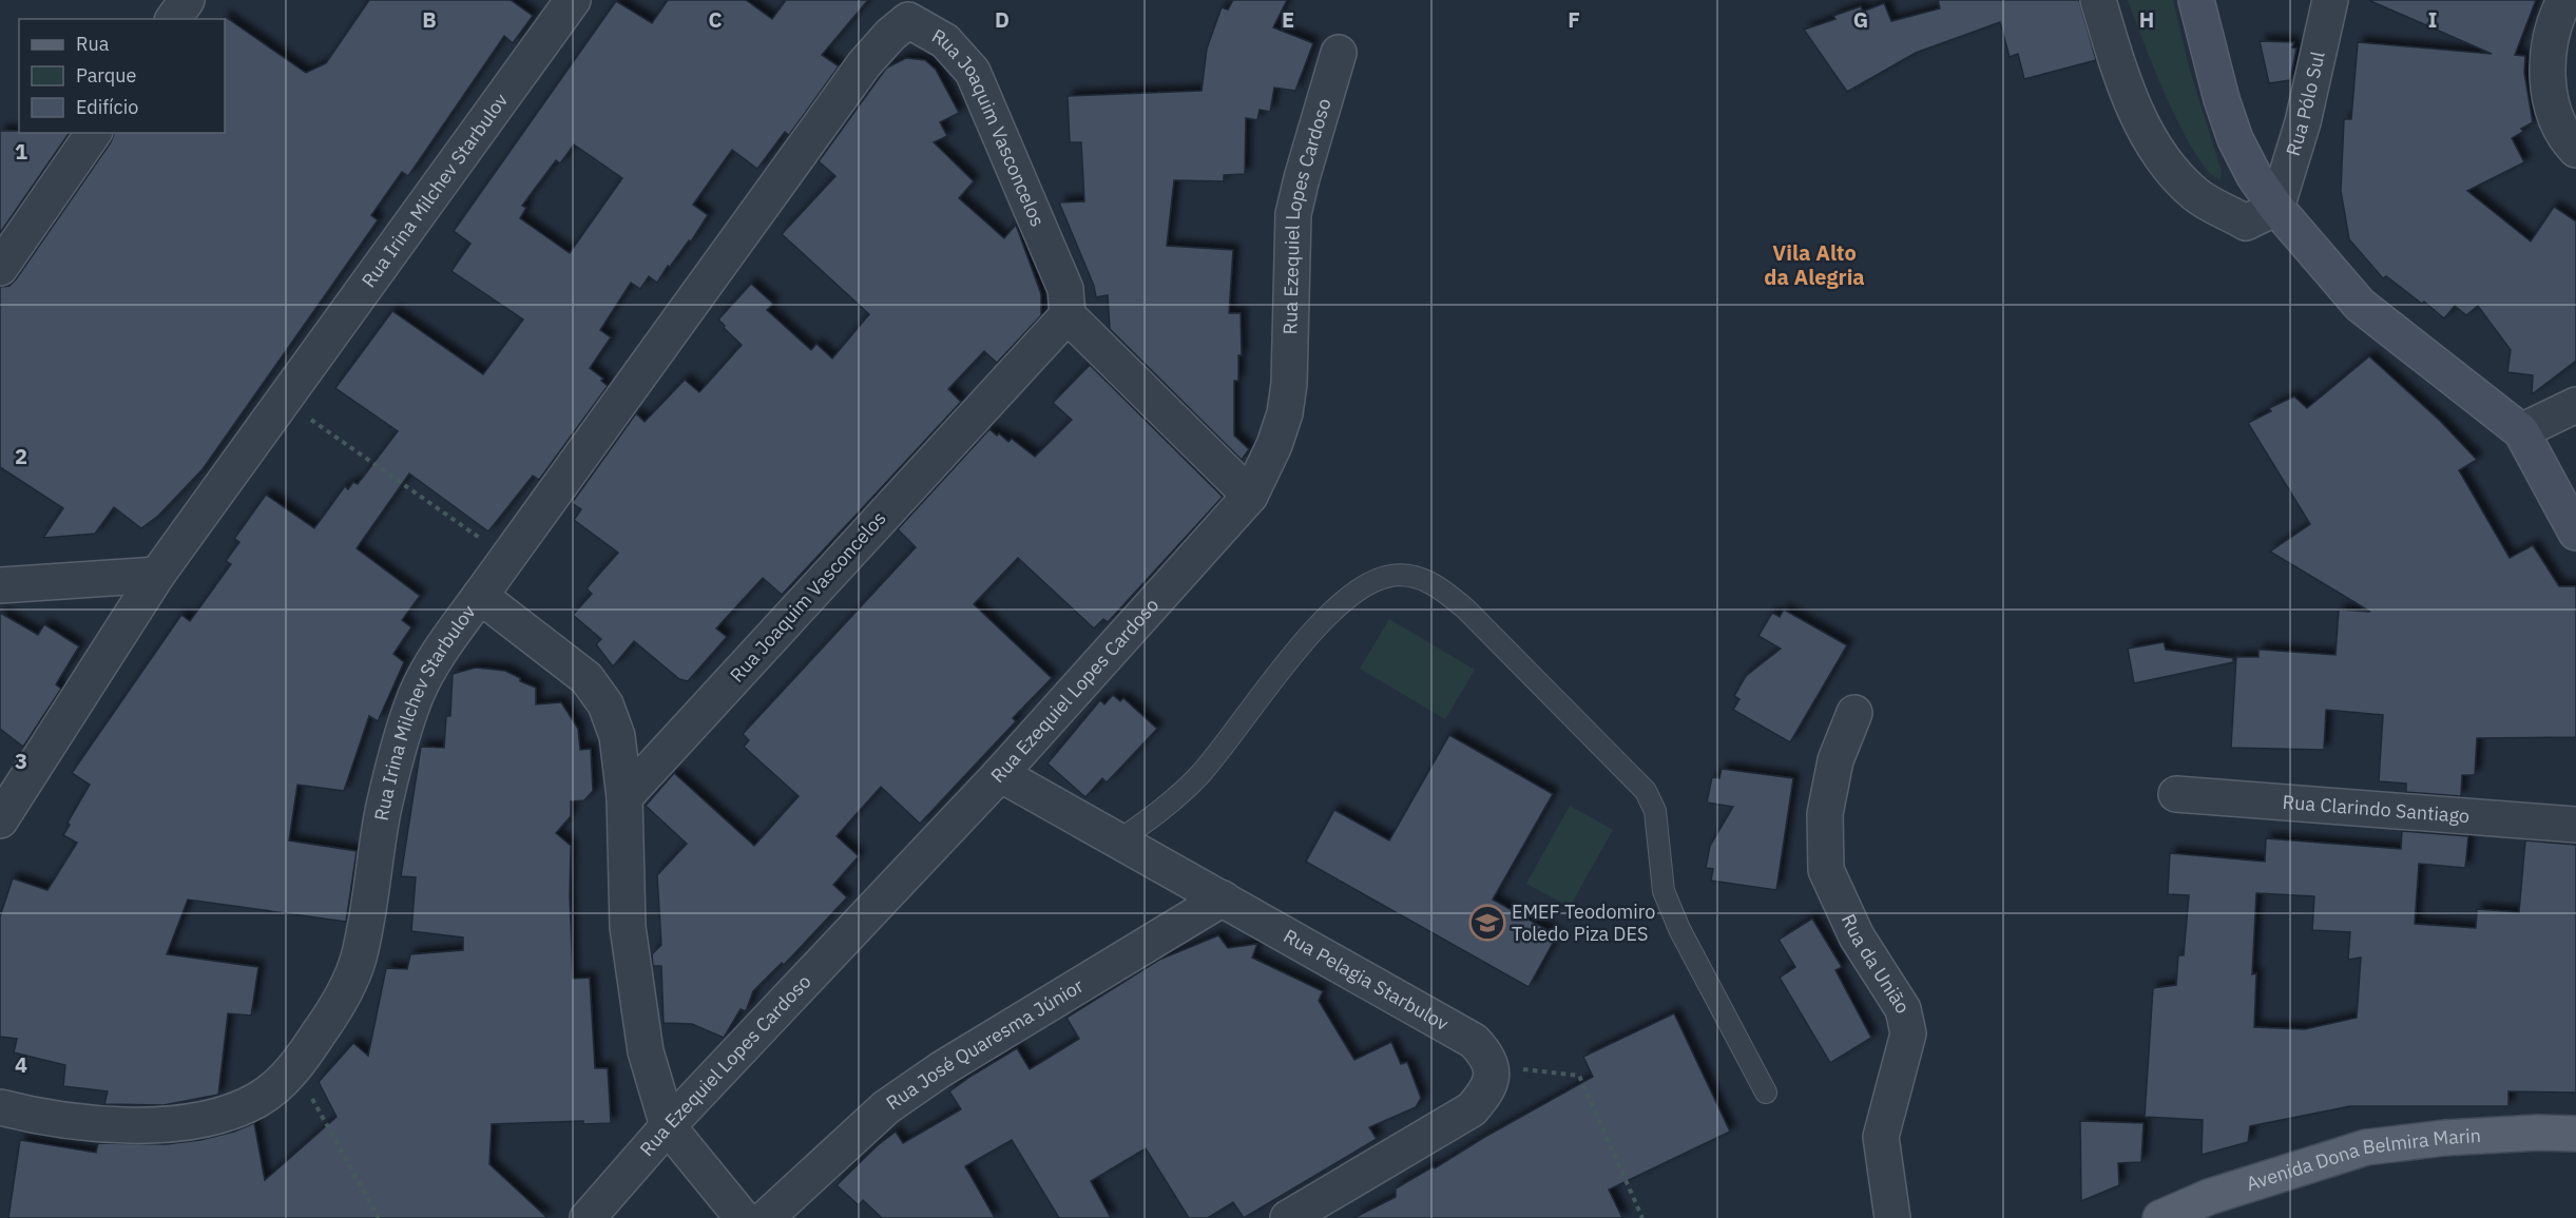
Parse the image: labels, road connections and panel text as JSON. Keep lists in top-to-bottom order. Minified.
{"streets":{"main road":["Avenida Dona Belmira Marin"],"street":["Rua Pólo Sul","Rua Joaquim Vasconcelos","Rua Irina Milchev Starbulov","Rua Ezequiel Lopes Cardoso","Rua Clarindo Santiago","Rua da União","Rua Pelagia Starbulov","Rua José Quaresma Júnior"]},"crossings":[["Rua Joaquim Vasconcelos","Rua Irina Milchev Starbulov"],["Rua Irina Milchev Starbulov","Rua Ezequiel Lopes Cardoso"],["Rua Ezequiel Lopes Cardoso","Rua Pelagia Starbulov"],["Rua Pelagia Starbulov","Rua José Quaresma Júnior"]],"districts":["Vila Alto da Alegria"],"places":{"school or university":["EMEF Teodomiro Toledo Piza DES"]},"legend":["Rua","Parque","Edifício"],"grid":{"columns":["B","C","D","E","F","G","H","I"],"rows":["1","2","3","4"]}}
